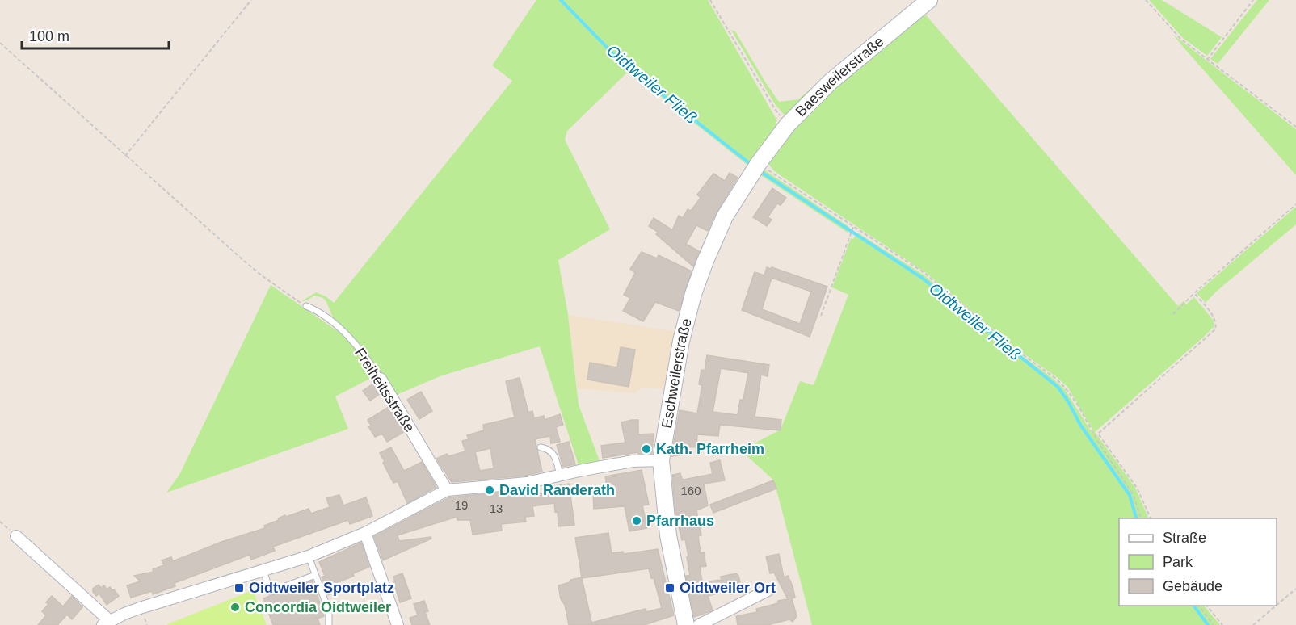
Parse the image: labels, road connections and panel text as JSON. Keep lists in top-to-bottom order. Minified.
{"streets":{"street":["Baesweilerstraße","Eschweilerstraße","Freiheitsstraße"]},"crossings":[["Baesweilerstraße","Eschweilerstraße"]],"water":["Oidtweiler Fließ"],"places":{"other":["Kath. Pfarrheim","David Randerath","Pfarrhaus","Concordia Oidtweiler"],"transit":["Oidtweiler Sportplatz","Oidtweiler Ort"]},"house_numbers":["160","19","13"],"legend":["Straße","Park","Gebäude"],"scale_bar":"100 m"}
